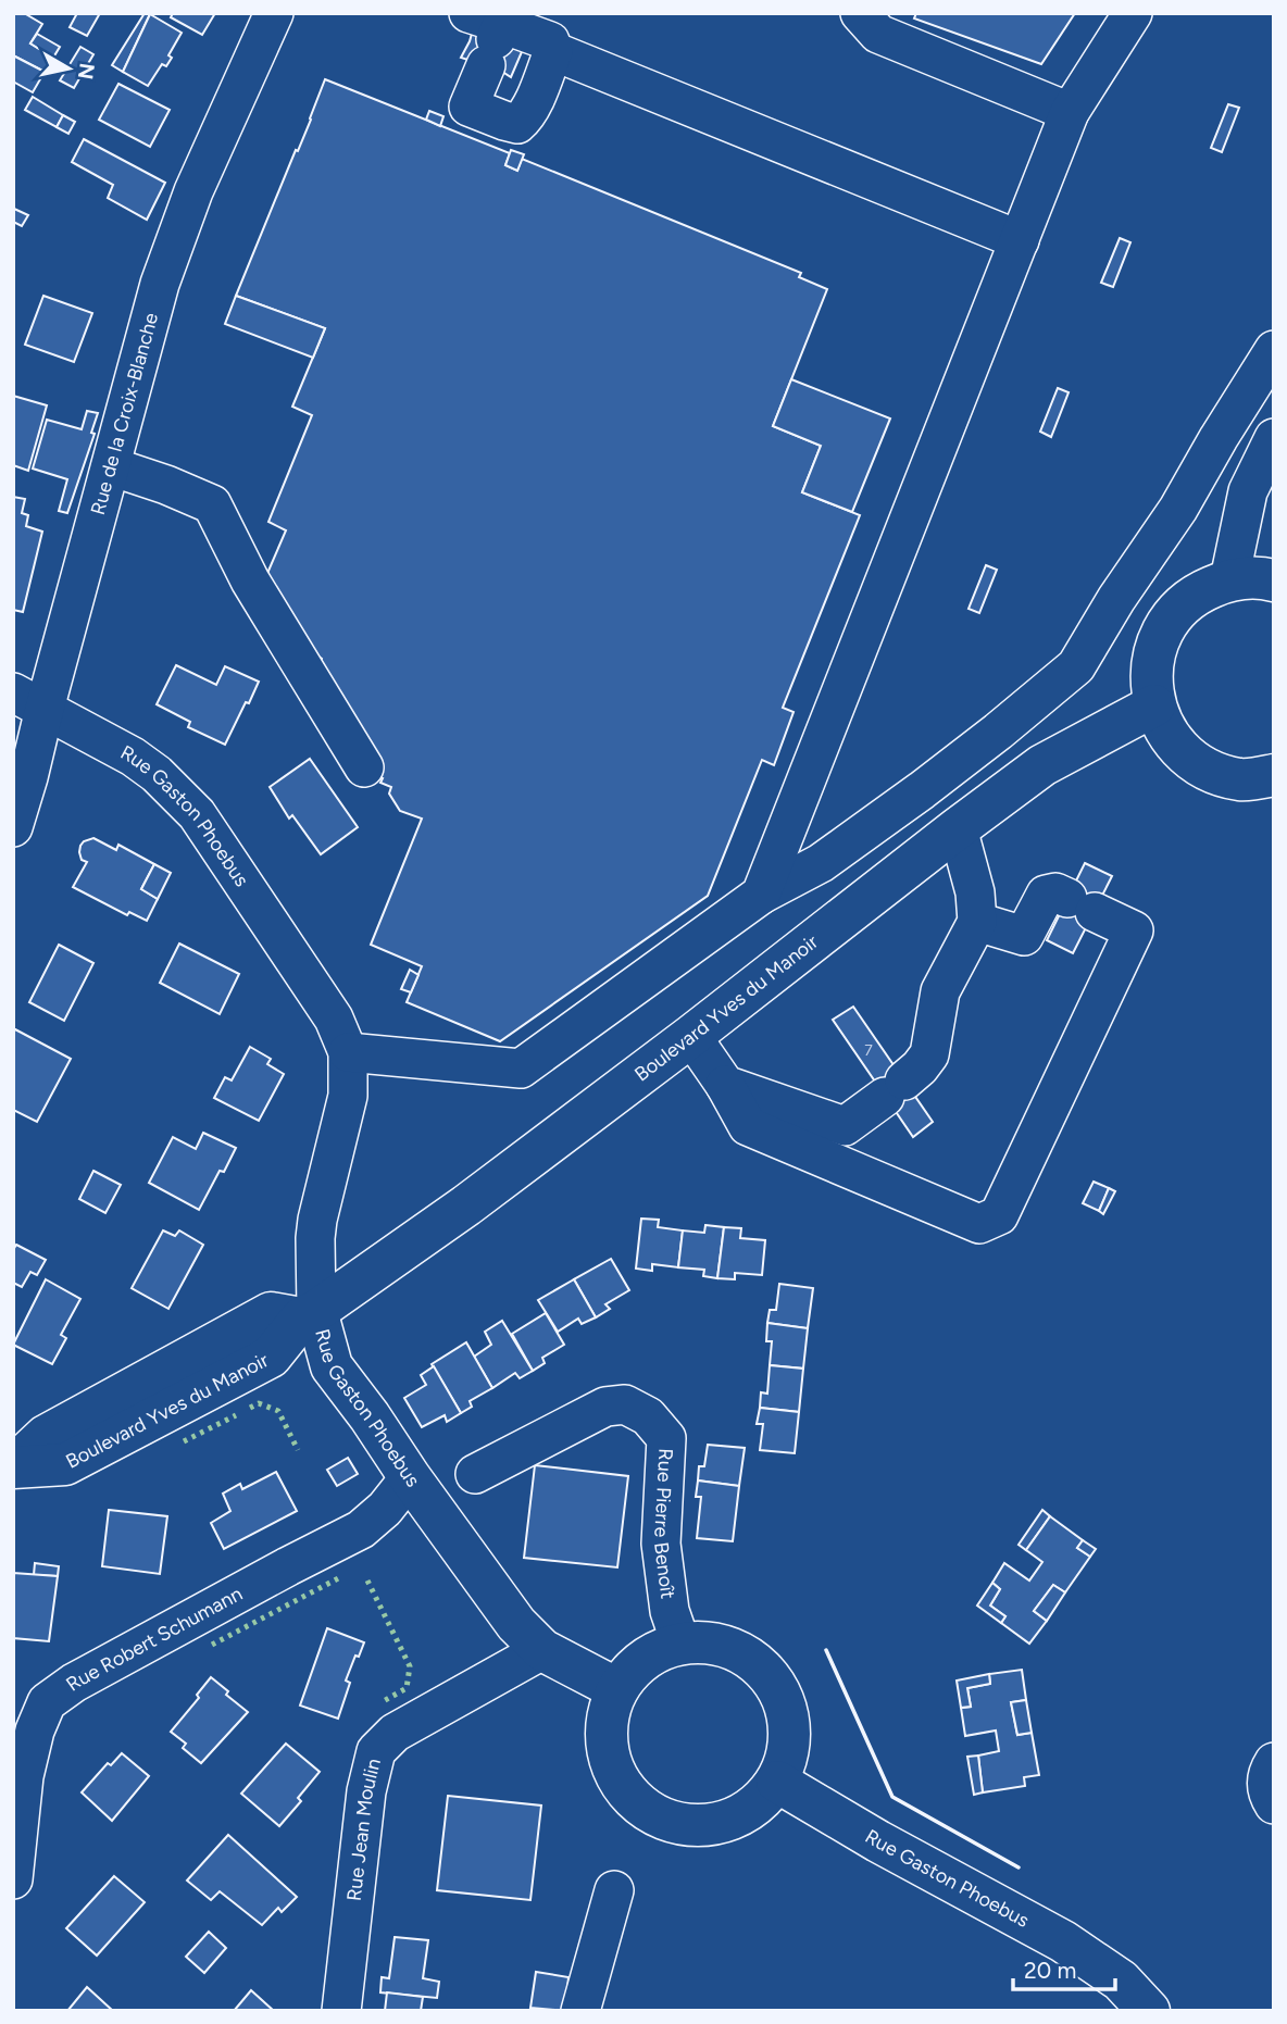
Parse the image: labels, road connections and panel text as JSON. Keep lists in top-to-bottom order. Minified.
{"streets":{"main road":["Rue Gaston Phoebus","Boulevard Yves du Manoir"],"street":["Rue de la Croix-Blanche","Rue Pierre Benoît","Rue Robert Schumann","Rue Jean Moulin"]},"crossings":[["Rue de la Croix-Blanche","Rue Gaston Phoebus"],["Rue Gaston Phoebus","Boulevard Yves du Manoir"],["Rue Gaston Phoebus","Rue Pierre Benoît"],["Rue Gaston Phoebus","Rue Robert Schumann"],["Rue Gaston Phoebus","Rue Jean Moulin"]],"house_numbers":["7"],"scale_bar":"20 m","north":"right"}
